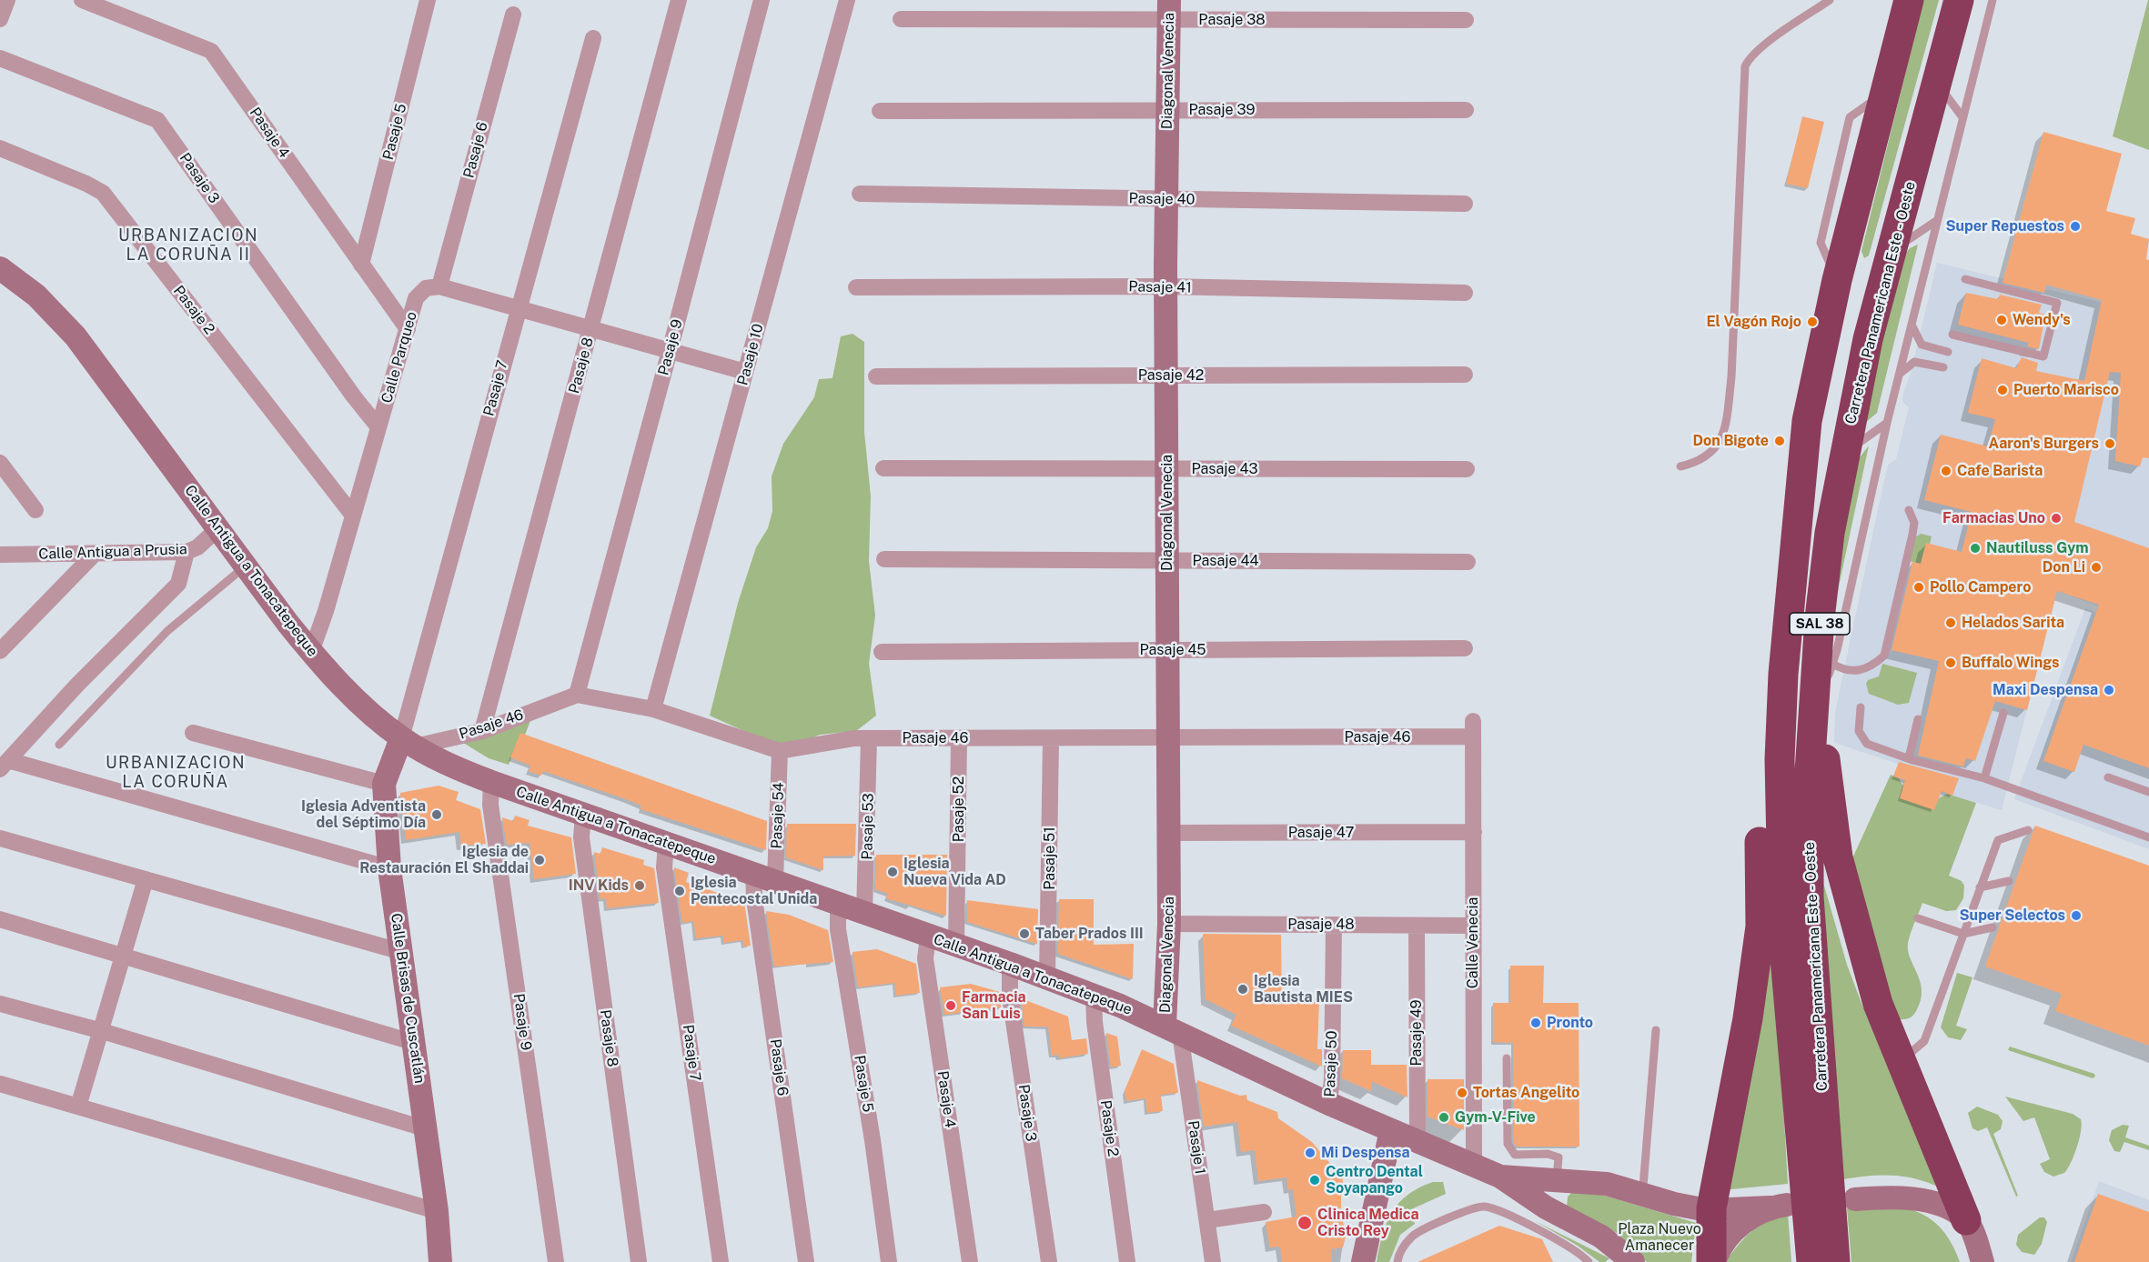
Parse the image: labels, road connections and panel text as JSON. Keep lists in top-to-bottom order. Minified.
{"streets":{"highway":["Carretera Panamericana Este - Oeste","SAL 38"],"main road":["Diagonal Venecia","Calle Antigua a Tonacatepeque","Calle Brisas de Cuscatlán"],"street":["Pasaje 38","Pasaje 39","Pasaje 5","Pasaje 4","Pasaje 6","Pasaje 3","Pasaje 40","Pasaje 41","Pasaje 2","Pasaje 9","Pasaje 10","Calle Parqueo","Pasaje 8","Pasaje 42","Pasaje 7","Pasaje 43","Calle Antigua a Prusia","Pasaje 44","Pasaje 45","Pasaje 46","Pasaje 52","Pasaje 54","Pasaje 53","Pasaje 47","Pasaje 51","Pasaje 48","Calle Venecia","Pasaje 49","Pasaje 50","Pasaje 1"]},"crossings":[["Pasaje 38","Diagonal Venecia"],["Diagonal Venecia","Pasaje 39"],["Diagonal Venecia","Pasaje 40"],["Diagonal Venecia","Pasaje 41"],["Diagonal Venecia","Pasaje 42"],["Diagonal Venecia","Pasaje 43"],["Diagonal Venecia","Pasaje 44"],["Diagonal Venecia","Calle Antigua a Tonacatepeque"],["Diagonal Venecia","Pasaje 45"],["Diagonal Venecia","Pasaje 46"],["Diagonal Venecia","Pasaje 47"],["Diagonal Venecia","Pasaje 48"],["Diagonal Venecia","Pasaje 1"],["Pasaje 5","Pasaje 4"],["Pasaje 5","Calle Antigua a Tonacatepeque"],["Pasaje 4","Calle Parqueo"],["Pasaje 4","Calle Antigua a Tonacatepeque"],["Pasaje 6","Calle Parqueo"],["Pasaje 6","Calle Antigua a Tonacatepeque"],["Pasaje 3","Calle Parqueo"],["Pasaje 3","Calle Antigua a Tonacatepeque"],["Pasaje 2","Calle Parqueo"],["Pasaje 2","Calle Antigua a Tonacatepeque"],["Pasaje 9","Calle Antigua a Tonacatepeque"],["Pasaje 9","Pasaje 46"],["Pasaje 10","Pasaje 46"],["Calle Parqueo","Calle Antigua a Tonacatepeque"],["Pasaje 8","Calle Antigua a Tonacatepeque"],["Pasaje 8","Pasaje 46"],["Pasaje 7","Calle Antigua a Tonacatepeque"],["Pasaje 7","Pasaje 46"],["Pasaje 7","Calle Brisas de Cuscatlán"],["Calle Antigua a Prusia","Calle Antigua a Tonacatepeque"],["Calle Antigua a Tonacatepeque","Pasaje 46"],["Calle Antigua a Tonacatepeque","Pasaje 52"],["Calle Antigua a Tonacatepeque","Pasaje 54"],["Calle Antigua a Tonacatepeque","Pasaje 53"],["Calle Antigua a Tonacatepeque","Pasaje 51"],["Calle Antigua a Tonacatepeque","Calle Venecia"],["Calle Antigua a Tonacatepeque","Calle Brisas de Cuscatlán"],["Calle Antigua a Tonacatepeque","Pasaje 49"],["Calle Antigua a Tonacatepeque","Pasaje 50"],["Calle Antigua a Tonacatepeque","Pasaje 1"],["Pasaje 46","Pasaje 52"],["Pasaje 46","Pasaje 54"],["Pasaje 46","Pasaje 53"],["Pasaje 46","Pasaje 51"],["Pasaje 46","Calle Venecia"],["Pasaje 46","Calle Brisas de Cuscatlán"],["Pasaje 47","Calle Venecia"],["Pasaje 48","Calle Venecia"],["Pasaje 48","Pasaje 49"],["Pasaje 48","Pasaje 50"]],"districts":["URBANIZACION LA CORUÑA II","URBANIZACION LA CORUÑA"],"parks":["Plaza Nuevo Amanecer"],"places":["Super Repuestos","Wendy's","El Vagón Rojo","Puerto Marisco","Don Bigote","Aaron's Burgers","Cafe Barista","Farmacias Uno","Nautiluss Gym","Don Li","Pollo Campero","Helados Sarita","Buffalo Wings","Maxi Despensa","Iglesia Adventista del Séptimo Día","Iglesia de Restauración El Shaddai","Iglesia Nueva Vida AD","INV Kids","Iglesia Pentecostal Unida","Super Selectos","Taber Prados III","Iglesia Bautista MIES","Farmacia San Luis","Pronto","Tortas Angelito","Gym-V-Five","Mi Despensa","Centro Dental Soyapango","Clinica Medica Cristo Rey"]}
